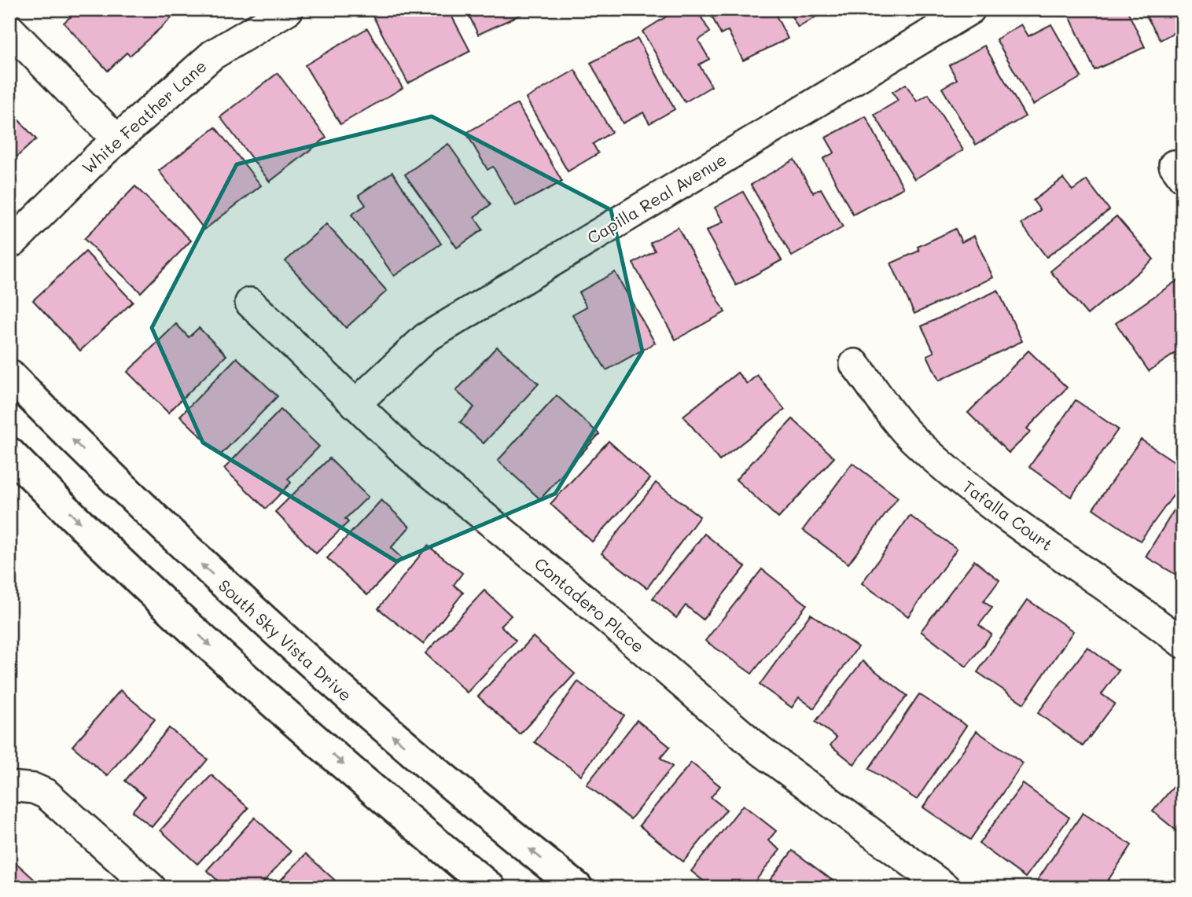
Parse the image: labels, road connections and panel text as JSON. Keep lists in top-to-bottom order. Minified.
{"streets":{"main road":["South Sky Vista Drive"],"street":["White Feather Lane","Capilla Real Avenue","Tafalla Court","Contadero Place"]},"crossings":[["Capilla Real Avenue","Contadero Place"]]}
